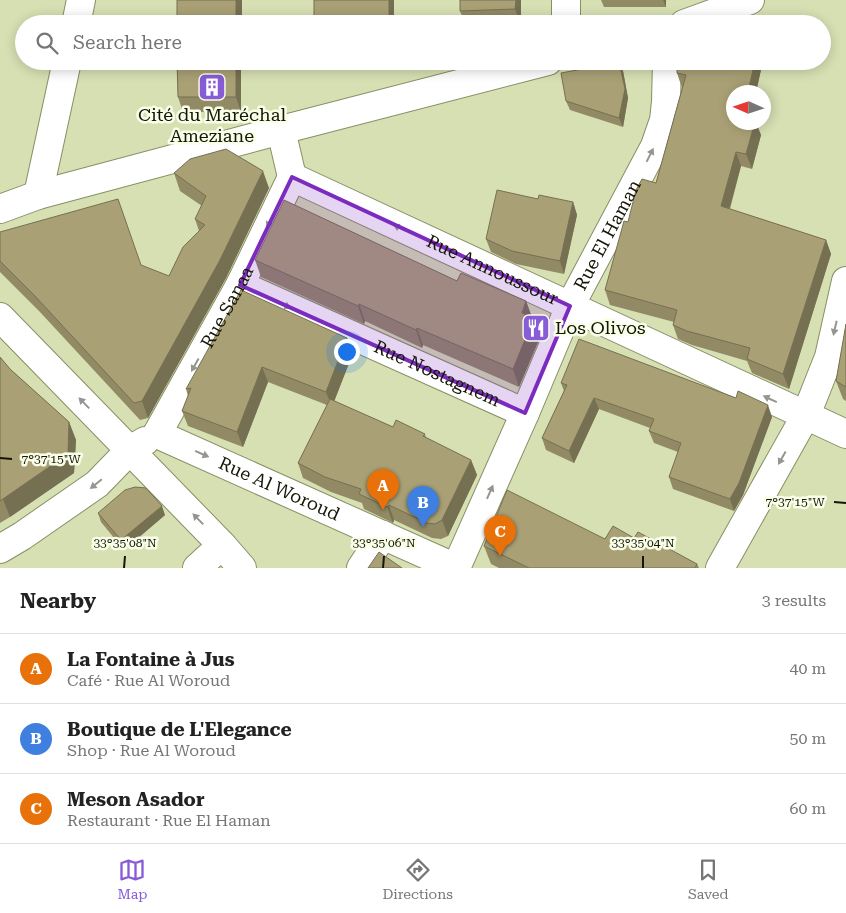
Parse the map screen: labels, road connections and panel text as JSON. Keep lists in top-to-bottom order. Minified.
{"streets":{"street":["Rue El Haman","Rue Annoussour","Rue Sanaa","Rue Nostagnem","Rue Al Woroud"]},"crossings":[["Rue El Haman","Rue Annoussour"],["Rue El Haman","Rue Nostagnem"],["Rue El Haman","Rue Al Woroud"],["Rue Annoussour","Rue Sanaa"],["Rue Sanaa","Rue Nostagnem"],["Rue Sanaa","Rue Al Woroud"]],"one_way":["Rue El Haman","Rue Annoussour"],"places":{"building":["Cité du Maréchal Ameziane"],"restaurant":["Los Olivos"]},"north":"left","page":{"search":"Search here","pins":["A","B","C"],"heading":["Nearby","3 results"],"list":[{"mark":"A","name":"La Fontaine à Jus","note":"Café · Rue Al Woroud","value":"40 m"},{"mark":"B","name":"Boutique de L'Elegance","note":"Shop · Rue Al Woroud","value":"50 m"},{"mark":"C","name":"Meson Asador","note":"Restaurant · Rue El Haman","value":"60 m"}],"nav":["Map","Directions","Saved"]},"coordinates":["7°37'15\"W","33°35'08\"N","33°35'06\"N","33°35'04\"N"]}
